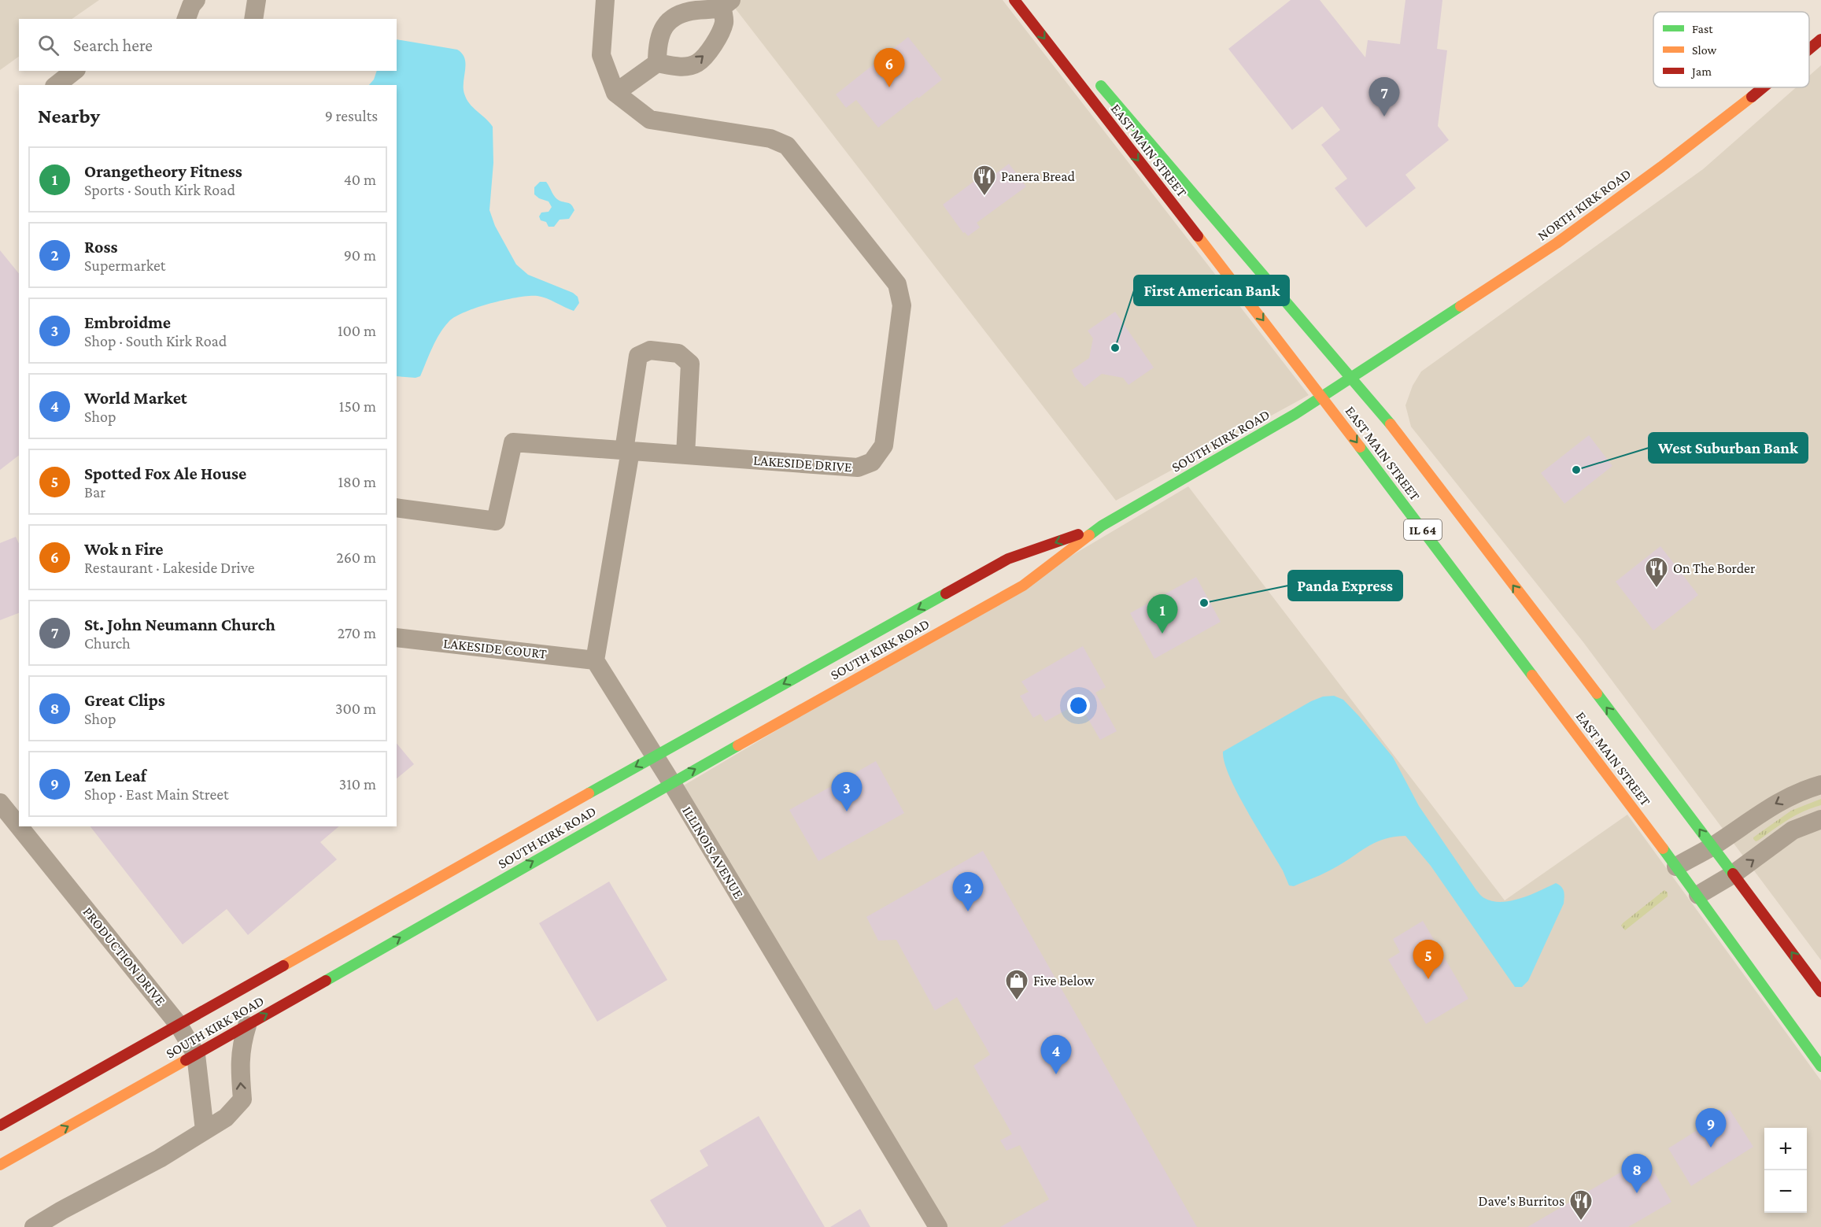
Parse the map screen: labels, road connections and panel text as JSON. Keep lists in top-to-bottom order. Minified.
{"streets":{"main road":["EAST MAIN STREET","NORTH KIRK ROAD","SOUTH KIRK ROAD","IL 64"],"street":["LAKESIDE DRIVE","LAKESIDE COURT","ILLINOIS AVENUE","PRODUCTION DRIVE"]},"crossings":[["EAST MAIN STREET","NORTH KIRK ROAD"],["EAST MAIN STREET","SOUTH KIRK ROAD"],["NORTH KIRK ROAD","SOUTH KIRK ROAD"],["SOUTH KIRK ROAD","ILLINOIS AVENUE"],["SOUTH KIRK ROAD","PRODUCTION DRIVE"],["LAKESIDE COURT","ILLINOIS AVENUE"]],"places":{"restaurant":["Panera Bread","On The Border","Dave's Burritos"],"other":["First American Bank","West Suburban Bank","Panda Express"],"shop":["Five Below"]},"legend":["Fast","Slow","Jam"],"page":{"search":"Search here","pins":["6","7","1","3","2","5","4","9","8"],"heading":["Nearby","9 results"],"list":[{"mark":"1","name":"Orangetheory Fitness","note":"Sports · South Kirk Road","value":"40 m"},{"mark":"2","name":"Ross","note":"Supermarket","value":"90 m"},{"mark":"3","name":"Embroidme","note":"Shop · South Kirk Road","value":"100 m"},{"mark":"4","name":"World Market","note":"Shop","value":"150 m"},{"mark":"5","name":"Spotted Fox Ale House","note":"Bar","value":"180 m"},{"mark":"6","name":"Wok n Fire","note":"Restaurant · Lakeside Drive","value":"260 m"},{"mark":"7","name":"St. John Neumann Church","note":"Church","value":"270 m"},{"mark":"8","name":"Great Clips","note":"Shop","value":"300 m"},{"mark":"9","name":"Zen Leaf","note":"Shop · East Main Street","value":"310 m"}],"map_buttons":["+","−"]}}
